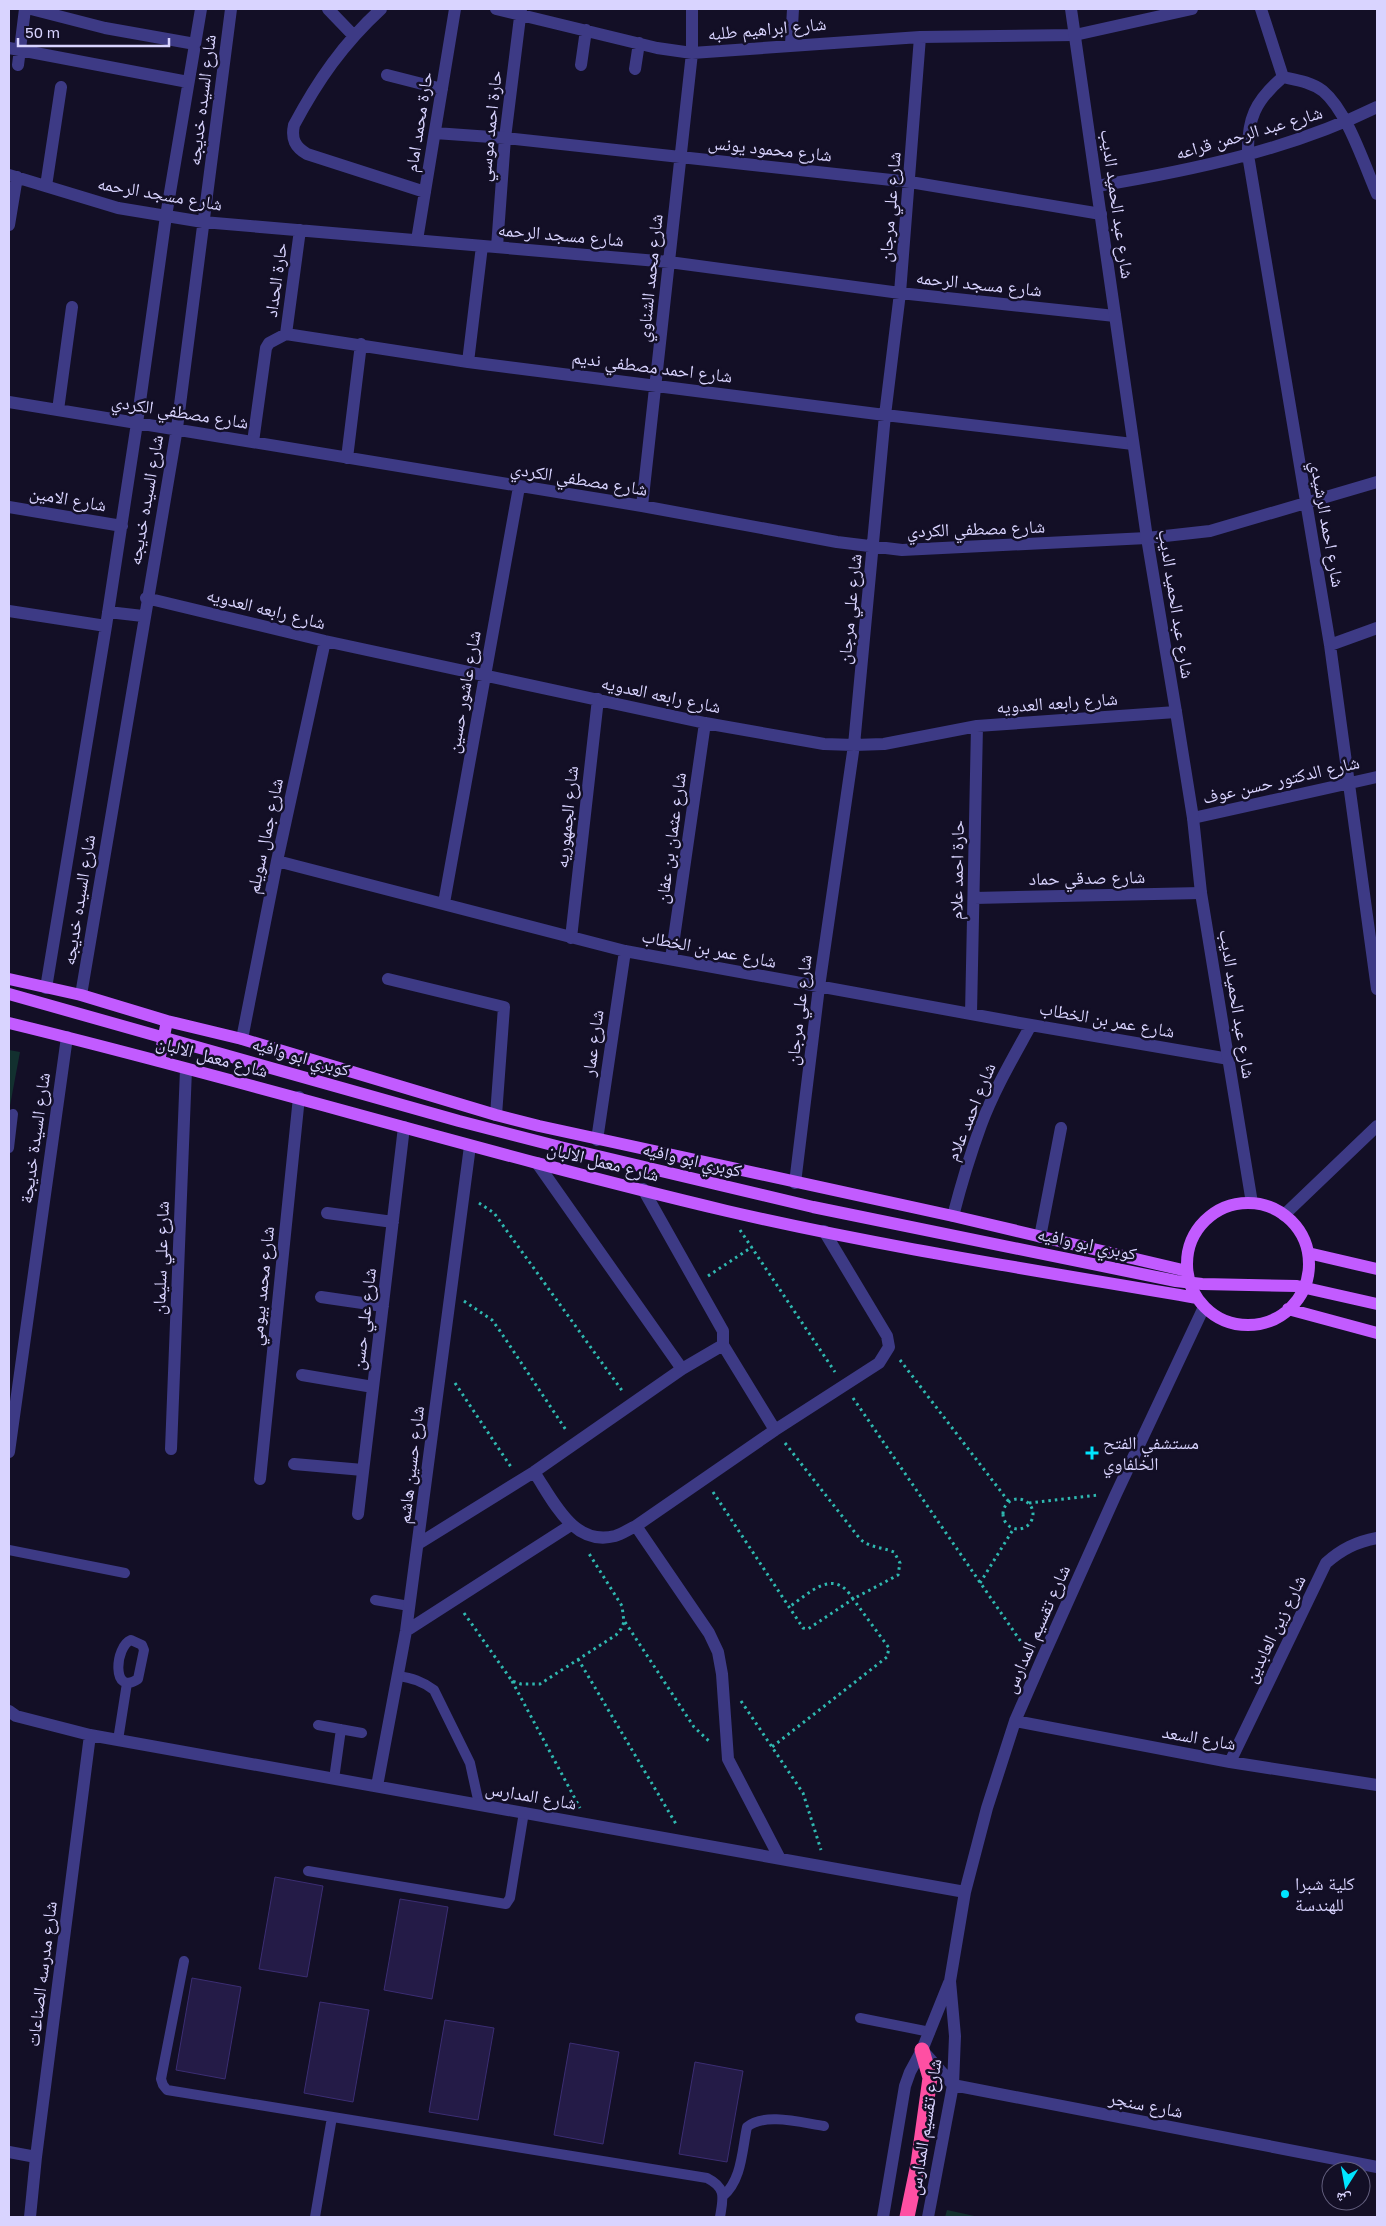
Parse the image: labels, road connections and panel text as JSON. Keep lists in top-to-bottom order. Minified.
{"streets":{"main road":["شارع معمل الالبان","كوبري ابو وافيه"],"street":["شارع ابراهيم طلبه","شارع السيده خديجه","حارة محمد امام","حارة احمد موسي","شارع عبد الرحمن قراعه","شارع محمود يونس","شارع مسجد الرحمه","شارع عبد الحميد الديب","شارع علي مرجان","شارع محمد الشناوي","حارة الحداد","شارع احمد مصطفي نديم","شارع مصطفي الكردي","شارع الامين","شارع احمد الرشيدي","شارع رابعه العدويه","شارع عاشور حسين","شارع الدكتور حسن عوف","شارع الجمهوريه","شارع جمال سويلم","شارع عثمان بن عفان","حارة احمد علام","شارع صدقي حماد","شارع عمر بن الخطاب","شارع عمار","شارع احمد علام","شارع السيدة خديجة","شارع علي سليمان","شارع محمد بيومي","شارع علي حسن","شارع حسين هاشم","شارع تقسيم المدارس","شارع زين العابدين","شارع السعد","شارع المدارس","شارع مدرسه الصناعات","شارع سنجر"]},"crossings":[["شارع ابراهيم طلبه","حارة احمد موسي"],["شارع ابراهيم طلبه","شارع عبد الحميد الديب"],["شارع ابراهيم طلبه","شارع علي مرجان"],["شارع ابراهيم طلبه","شارع محمد الشناوي"],["شارع السيده خديجه","شارع مسجد الرحمه"],["شارع السيده خديجه","شارع مصطفي الكردي"],["شارع السيده خديجه","شارع الامين"],["شارع السيده خديجه","شارع رابعه العدويه"],["شارع السيده خديجه","شارع معمل الالبان"],["حارة محمد امام","شارع محمود يونس"],["حارة محمد امام","شارع مسجد الرحمه"],["حارة احمد موسي","شارع محمود يونس"],["حارة احمد موسي","شارع مسجد الرحمه"],["شارع عبد الرحمن قراعه","شارع عبد الحميد الديب"],["شارع عبد الرحمن قراعه","شارع احمد الرشيدي"],["شارع محمود يونس","شارع عبد الحميد الديب"],["شارع محمود يونس","شارع علي مرجان"],["شارع محمود يونس","شارع محمد الشناوي"],["شارع مسجد الرحمه","شارع عبد الحميد الديب"],["شارع مسجد الرحمه","شارع علي مرجان"],["شارع مسجد الرحمه","شارع محمد الشناوي"],["شارع مسجد الرحمه","حارة الحداد"],["شارع عبد الحميد الديب","شارع احمد مصطفي نديم"],["شارع عبد الحميد الديب","شارع مصطفي الكردي"],["شارع عبد الحميد الديب","شارع رابعه العدويه"],["شارع عبد الحميد الديب","شارع الدكتور حسن عوف"],["شارع عبد الحميد الديب","شارع صدقي حماد"],["شارع عبد الحميد الديب","شارع عمر بن الخطاب"],["شارع عبد الحميد الديب","شارع معمل الالبان"],["شارع عبد الحميد الديب","شارع تقسيم المدارس"],["شارع علي مرجان","شارع احمد مصطفي نديم"],["شارع علي مرجان","شارع مصطفي الكردي"],["شارع علي مرجان","شارع رابعه العدويه"],["شارع علي مرجان","شارع عمر بن الخطاب"],["شارع علي مرجان","شارع معمل الالبان"],["شارع محمد الشناوي","شارع احمد مصطفي نديم"],["شارع محمد الشناوي","شارع مصطفي الكردي"],["حارة الحداد","شارع احمد مصطفي نديم"],["شارع مصطفي الكردي","شارع احمد الرشيدي"],["شارع مصطفي الكردي","شارع عاشور حسين"],["شارع احمد الرشيدي","شارع الدكتور حسن عوف"],["شارع رابعه العدويه","شارع عاشور حسين"],["شارع رابعه العدويه","شارع الجمهوريه"],["شارع رابعه العدويه","شارع جمال سويلم"],["شارع رابعه العدويه","شارع عثمان بن عفان"],["شارع رابعه العدويه","حارة احمد علام"],["شارع عاشور حسين","شارع عمر بن الخطاب"],["شارع الجمهوريه","شارع عمر بن الخطاب"],["شارع جمال سويلم","شارع عمر بن الخطاب"],["شارع جمال سويلم","شارع معمل الالبان"],["شارع عثمان بن عفان","شارع عمر بن الخطاب"],["حارة احمد علام","شارع صدقي حماد"],["حارة احمد علام","شارع عمر بن الخطاب"],["شارع عمر بن الخطاب","شارع عمار"],["شارع عمر بن الخطاب","شارع احمد علام"],["شارع عمار","شارع معمل الالبان"],["شارع معمل الالبان","شارع احمد علام"],["شارع معمل الالبان","شارع السيدة خديجة"],["شارع معمل الالبان","شارع علي سليمان"],["شارع معمل الالبان","شارع محمد بيومي"],["شارع معمل الالبان","شارع علي حسن"],["شارع معمل الالبان","شارع حسين هاشم"],["شارع معمل الالبان","شارع تقسيم المدارس"],["شارع حسين هاشم","شارع المدارس"],["شارع تقسيم المدارس","شارع السعد"],["شارع تقسيم المدارس","شارع المدارس"],["شارع تقسيم المدارس","شارع سنجر"],["شارع زين العابدين","شارع السعد"],["شارع المدارس","شارع مدرسه الصناعات"]],"places":{"health":["مستشفي الفتح الخلفاوي"],"other":["كلية شبرا للهندسة"]},"scale_bar":"50 m","north":"bottom"}
